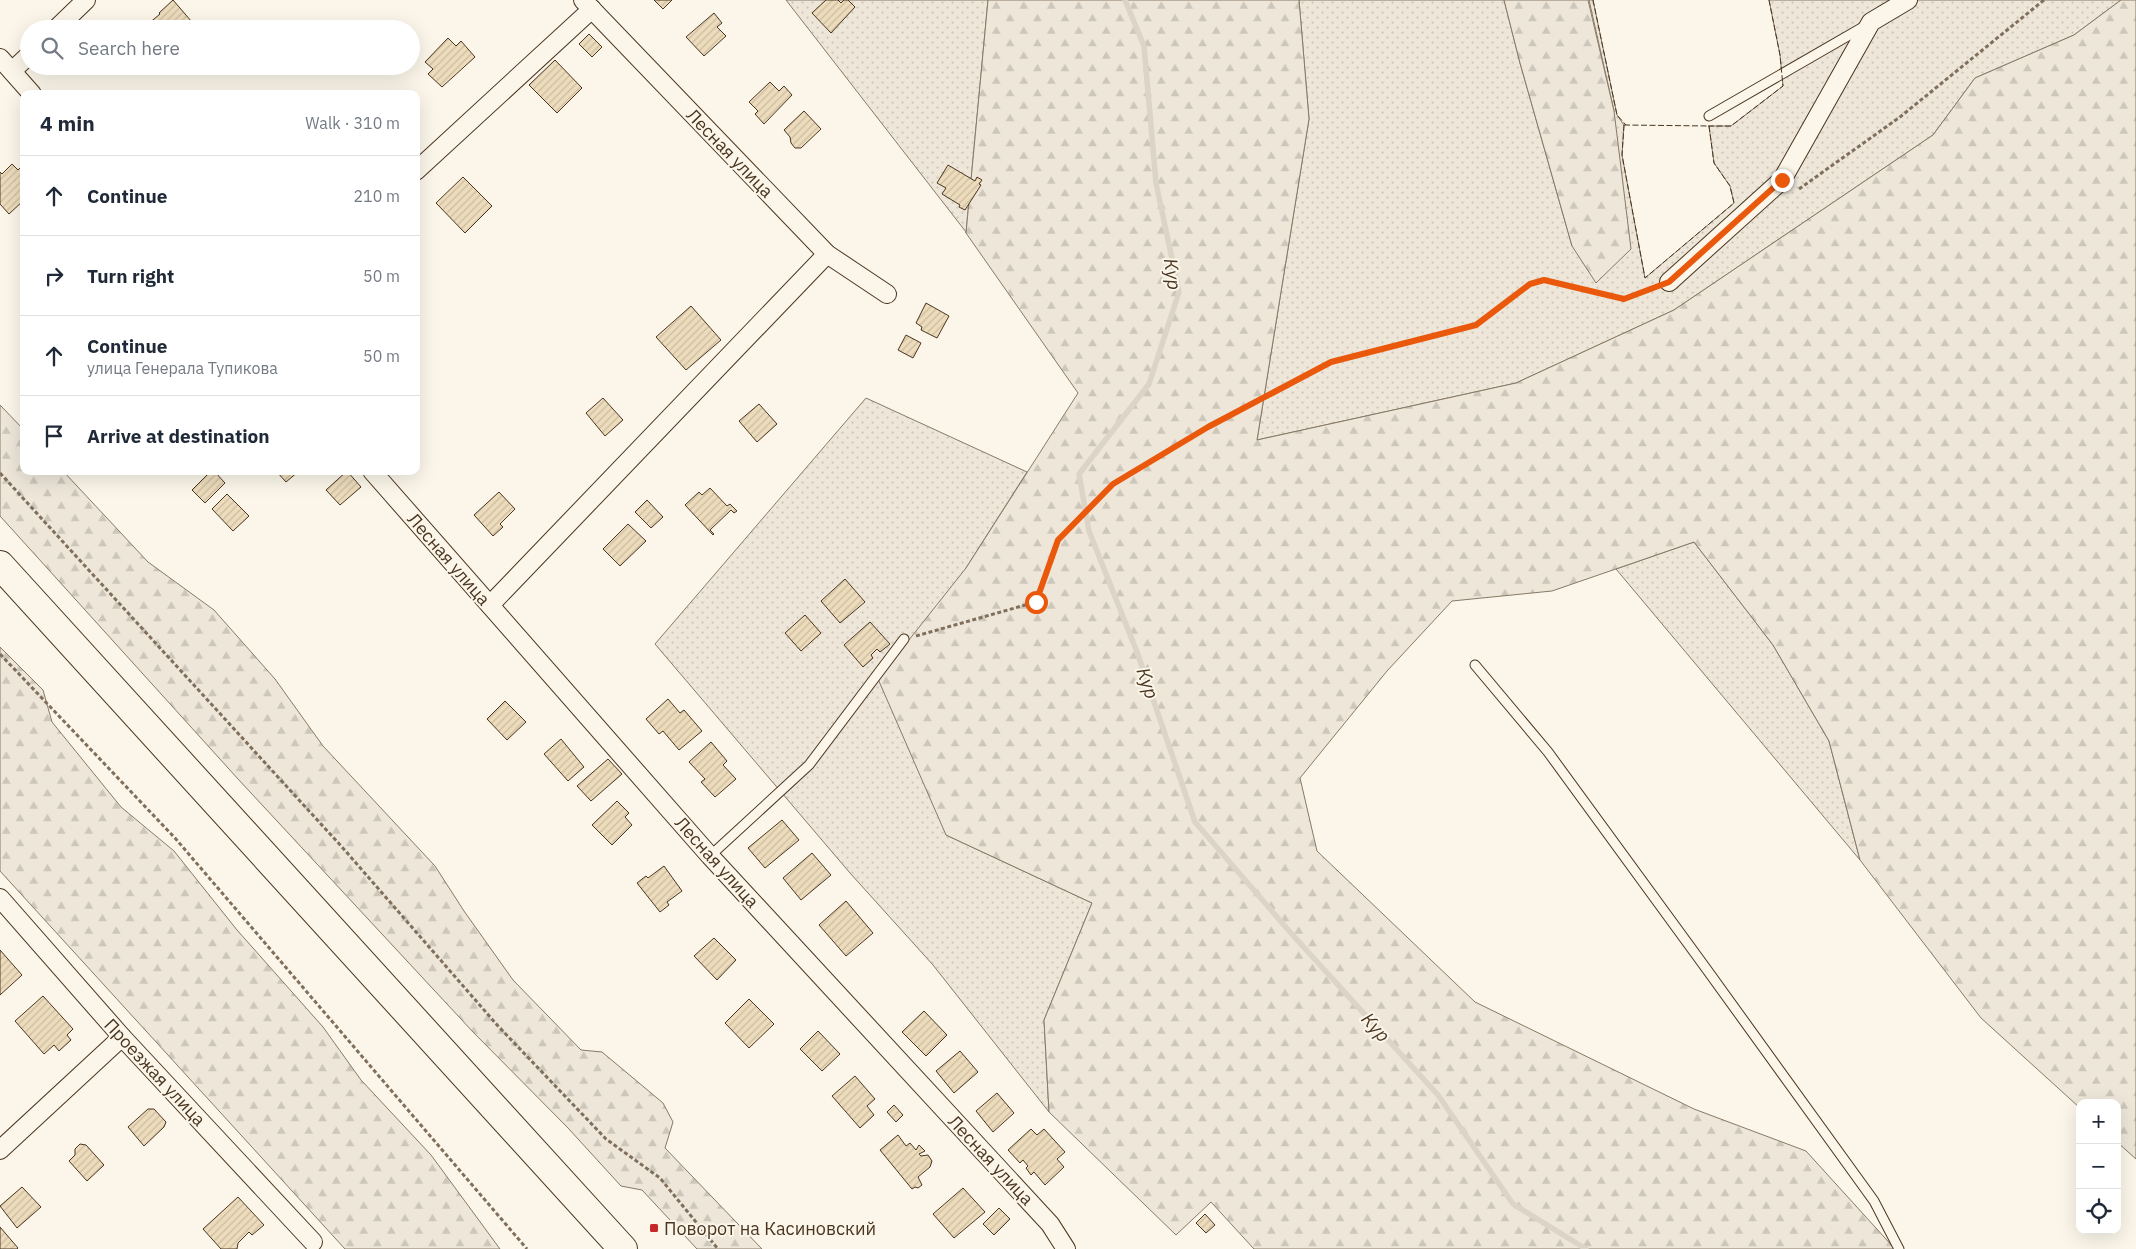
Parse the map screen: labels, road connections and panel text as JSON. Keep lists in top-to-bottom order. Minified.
{"streets":{"street":["Лесная улица","Проезжая улица"]},"water":["Кур"],"places":{"transit":["Поворот на Касиновский"]},"page":{"search":"Search here","heading":["4 min","Walk · 310 m"],"list":[["Continue","210 m"],["Turn right","50 m"],["Continue","улица Генерала Тупикова","50 m"],"Arrive at destination"],"map_buttons":["+","−"]}}
